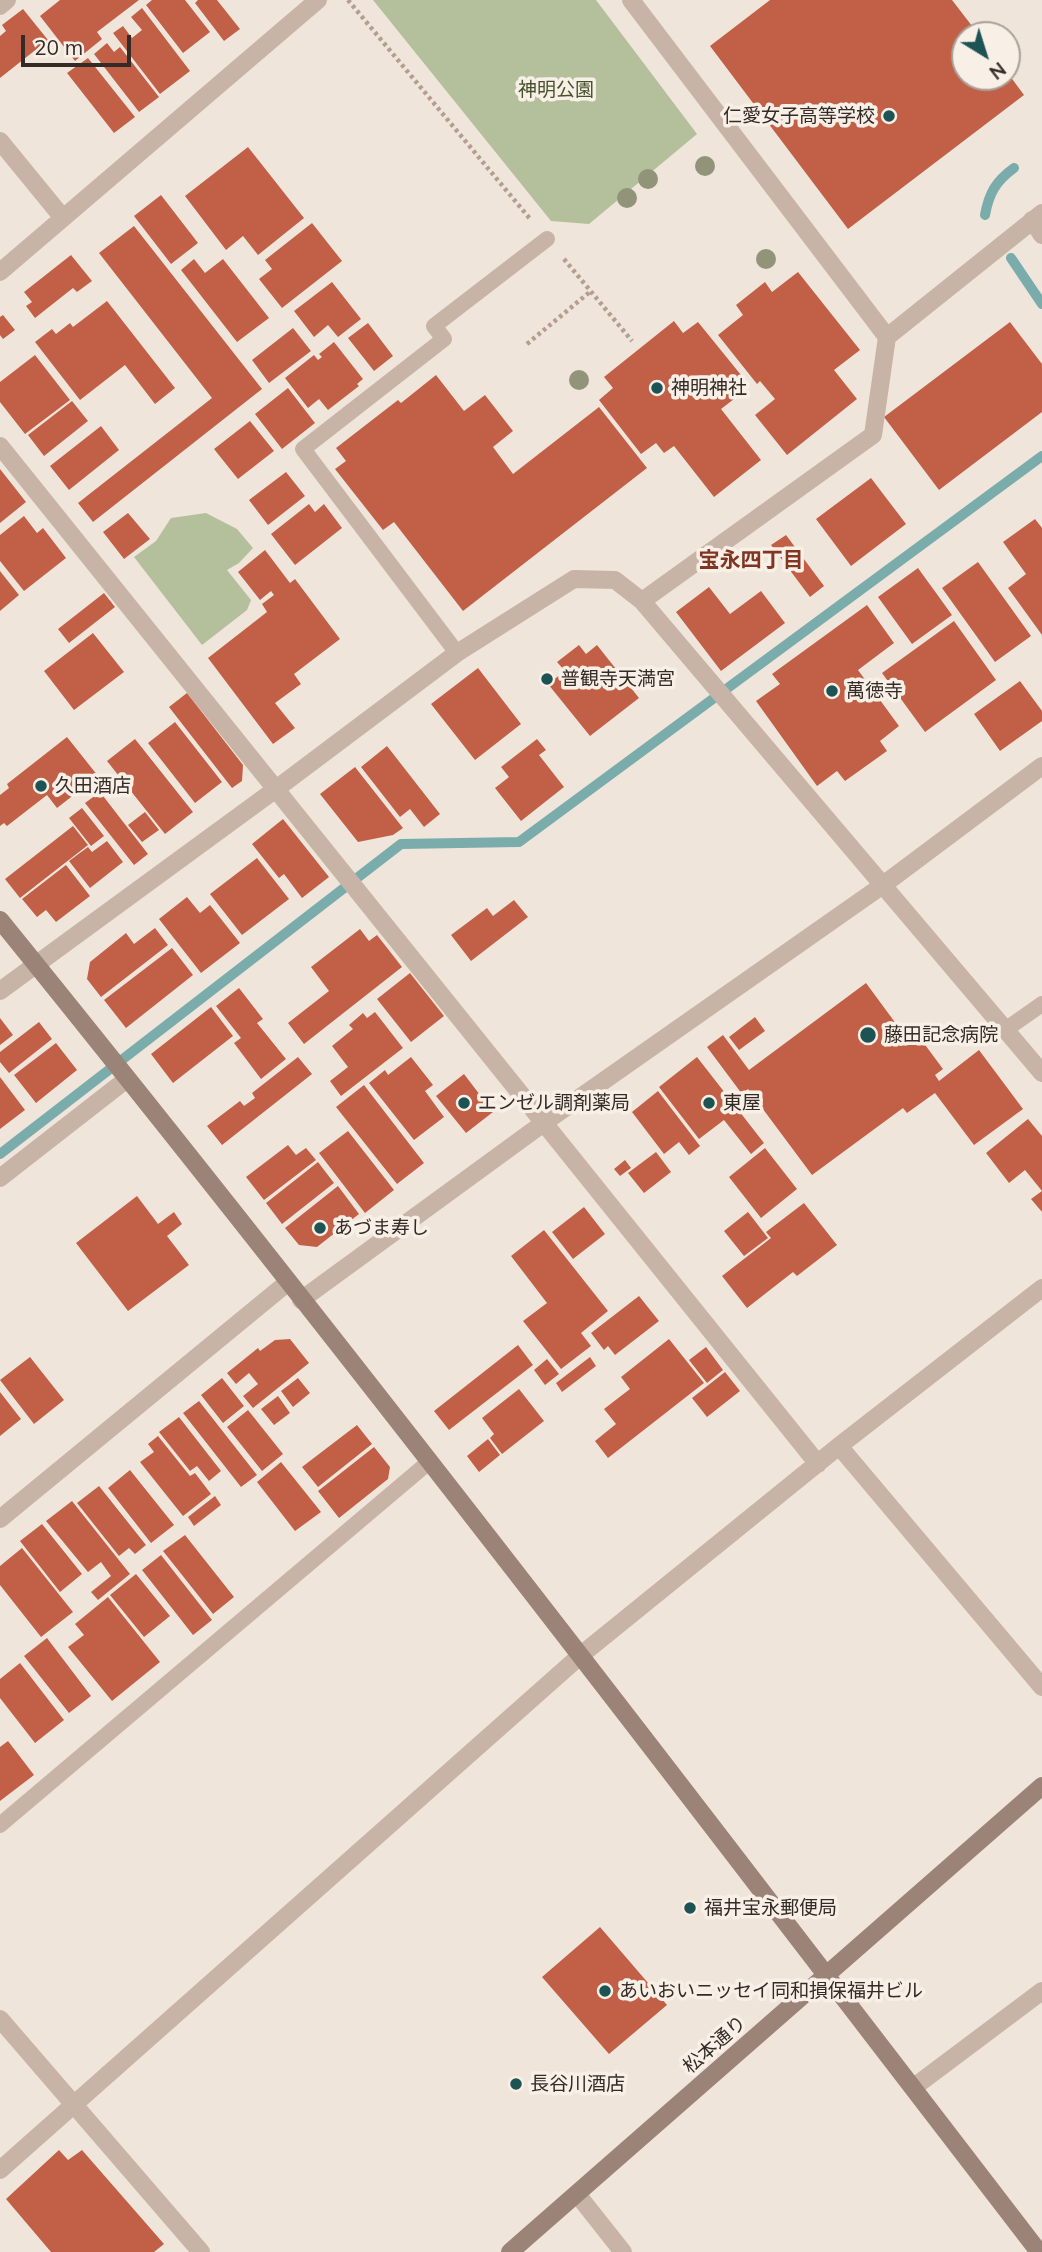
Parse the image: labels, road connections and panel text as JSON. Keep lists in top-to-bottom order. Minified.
{"streets":{"street":["松本通り"]},"districts":["宝永四丁目"],"parks":["神明公園"],"places":["仁愛女子高等学校","神明神社","普観寺天満宮","萬徳寺","久田酒店","藤田記念病院","エンゼル調剤薬局","東屋","あづま寿し","福井宝永郵便局","あいおいニッセイ同和損保福井ビル","長谷川酒店"],"scale_bar":"20 m","north":"bottom right"}
